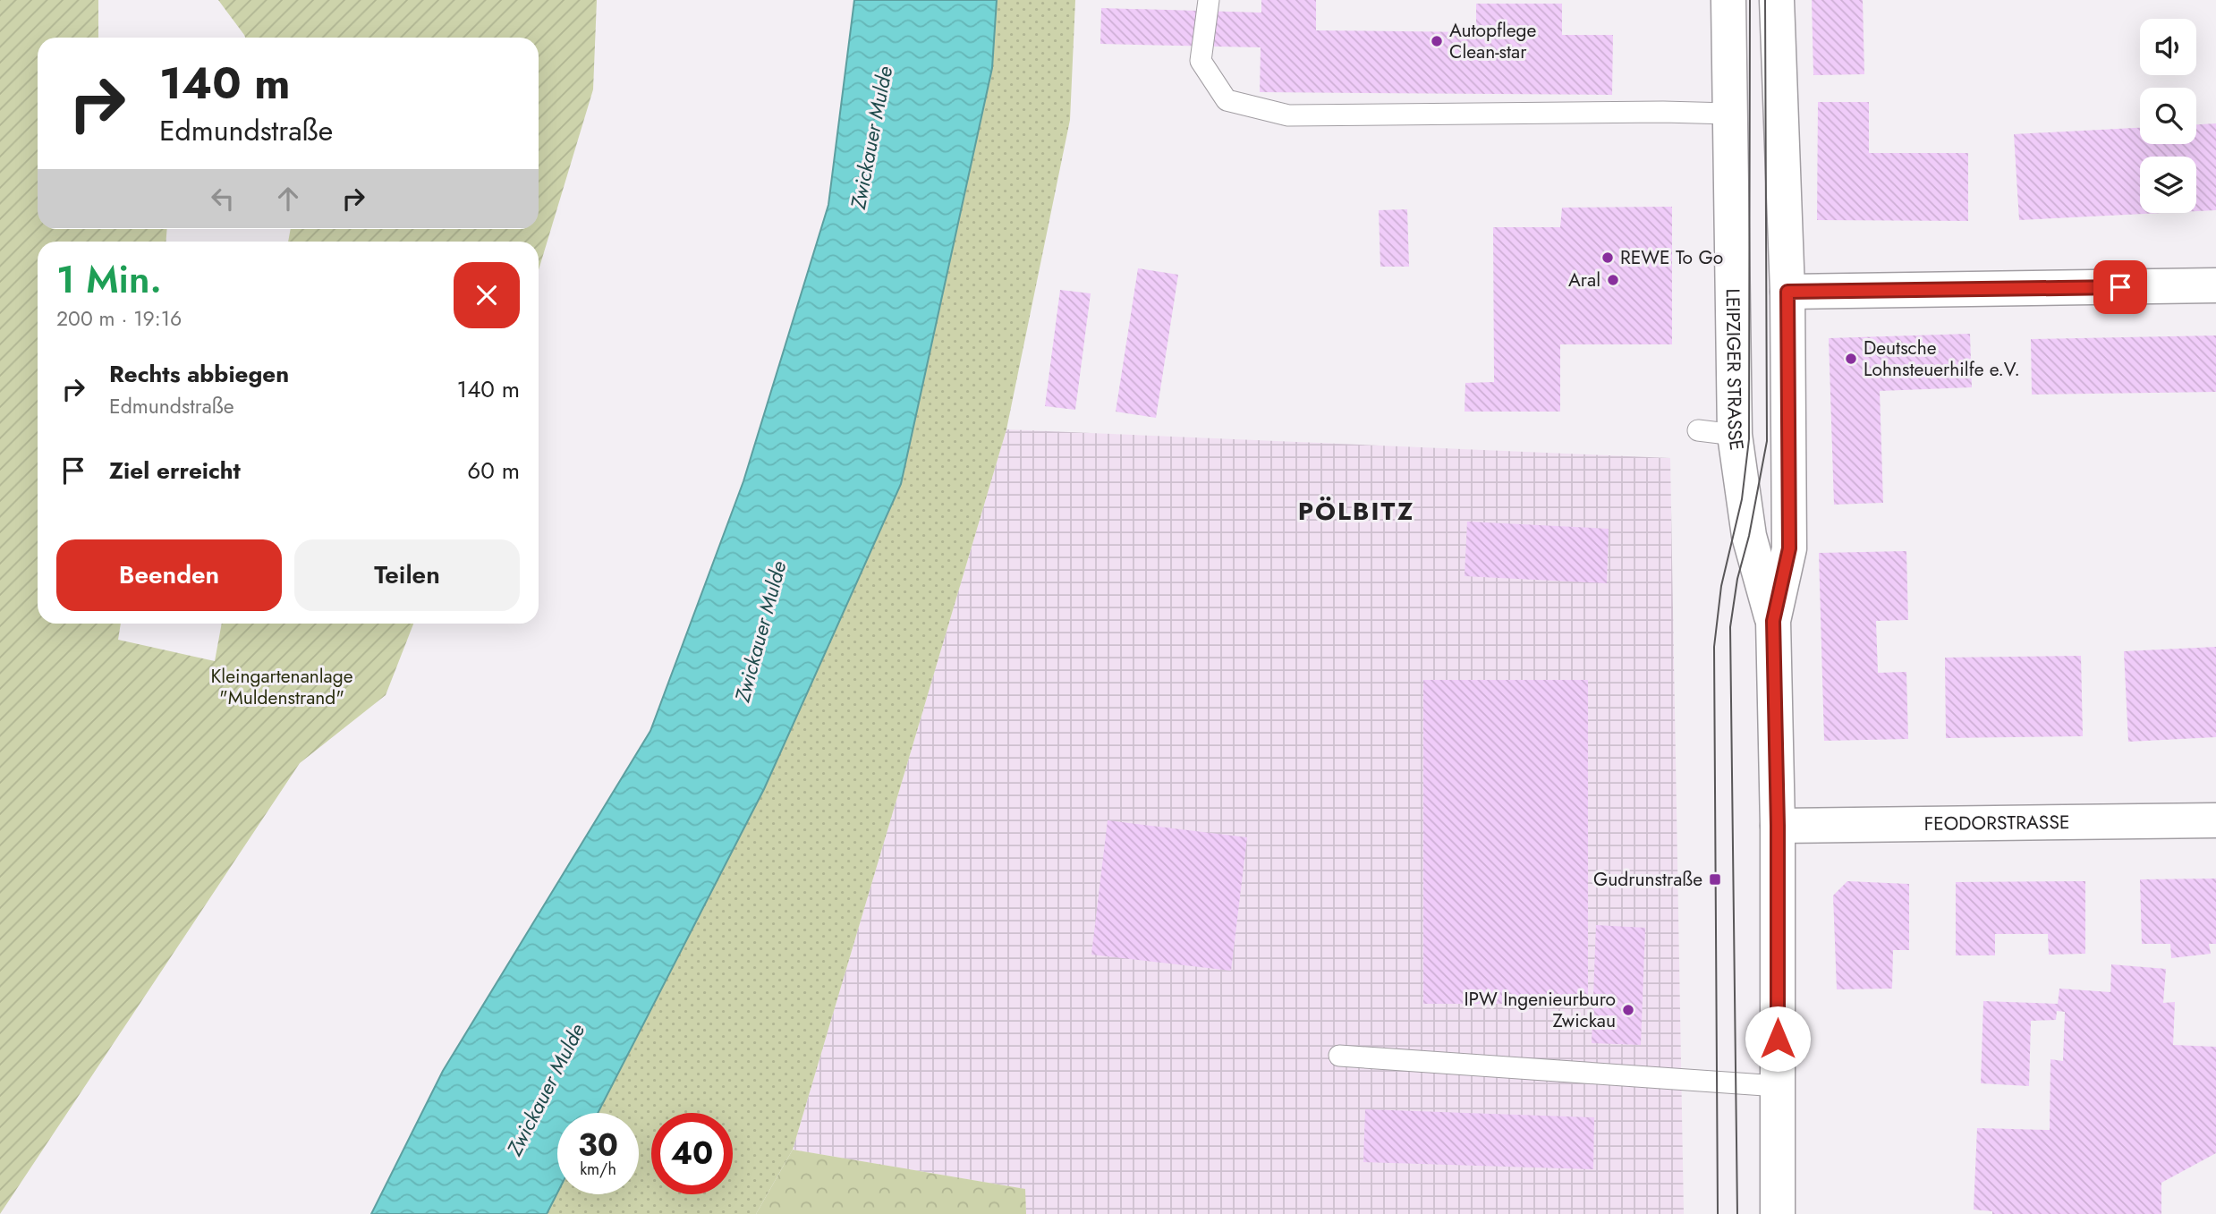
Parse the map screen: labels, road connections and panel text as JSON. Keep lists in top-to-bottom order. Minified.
{"streets":{"street":["LEIPZIGER STRASSE","FEODORSTRASSE"]},"crossings":[["LEIPZIGER STRASSE","FEODORSTRASSE"]],"districts":["PÖLBITZ"],"water":["Zwickauer Mulde"],"parks":["Kleingartenanlage \"Muldenstrand\""],"places":{"other":["Autopflege Clean-star","REWE To Go","Aral","Deutsche Lohnsteuerhilfe e.V.","IPW Ingenieurburo Zwickau"],"transit":["Gudrunstraße"]},"page":{"turn":["140 m","Edmundstraße"],"heading":["1 Min.","200 m · 19:16"],"list":[{"name":"Rechts abbiegen","note":"Edmundstraße","value":"140 m"},{"name":"Ziel erreicht","value":"60 m"}],"buttons":["Beenden","Teilen"],"speed":"30 km/h","limit":"40"}}
